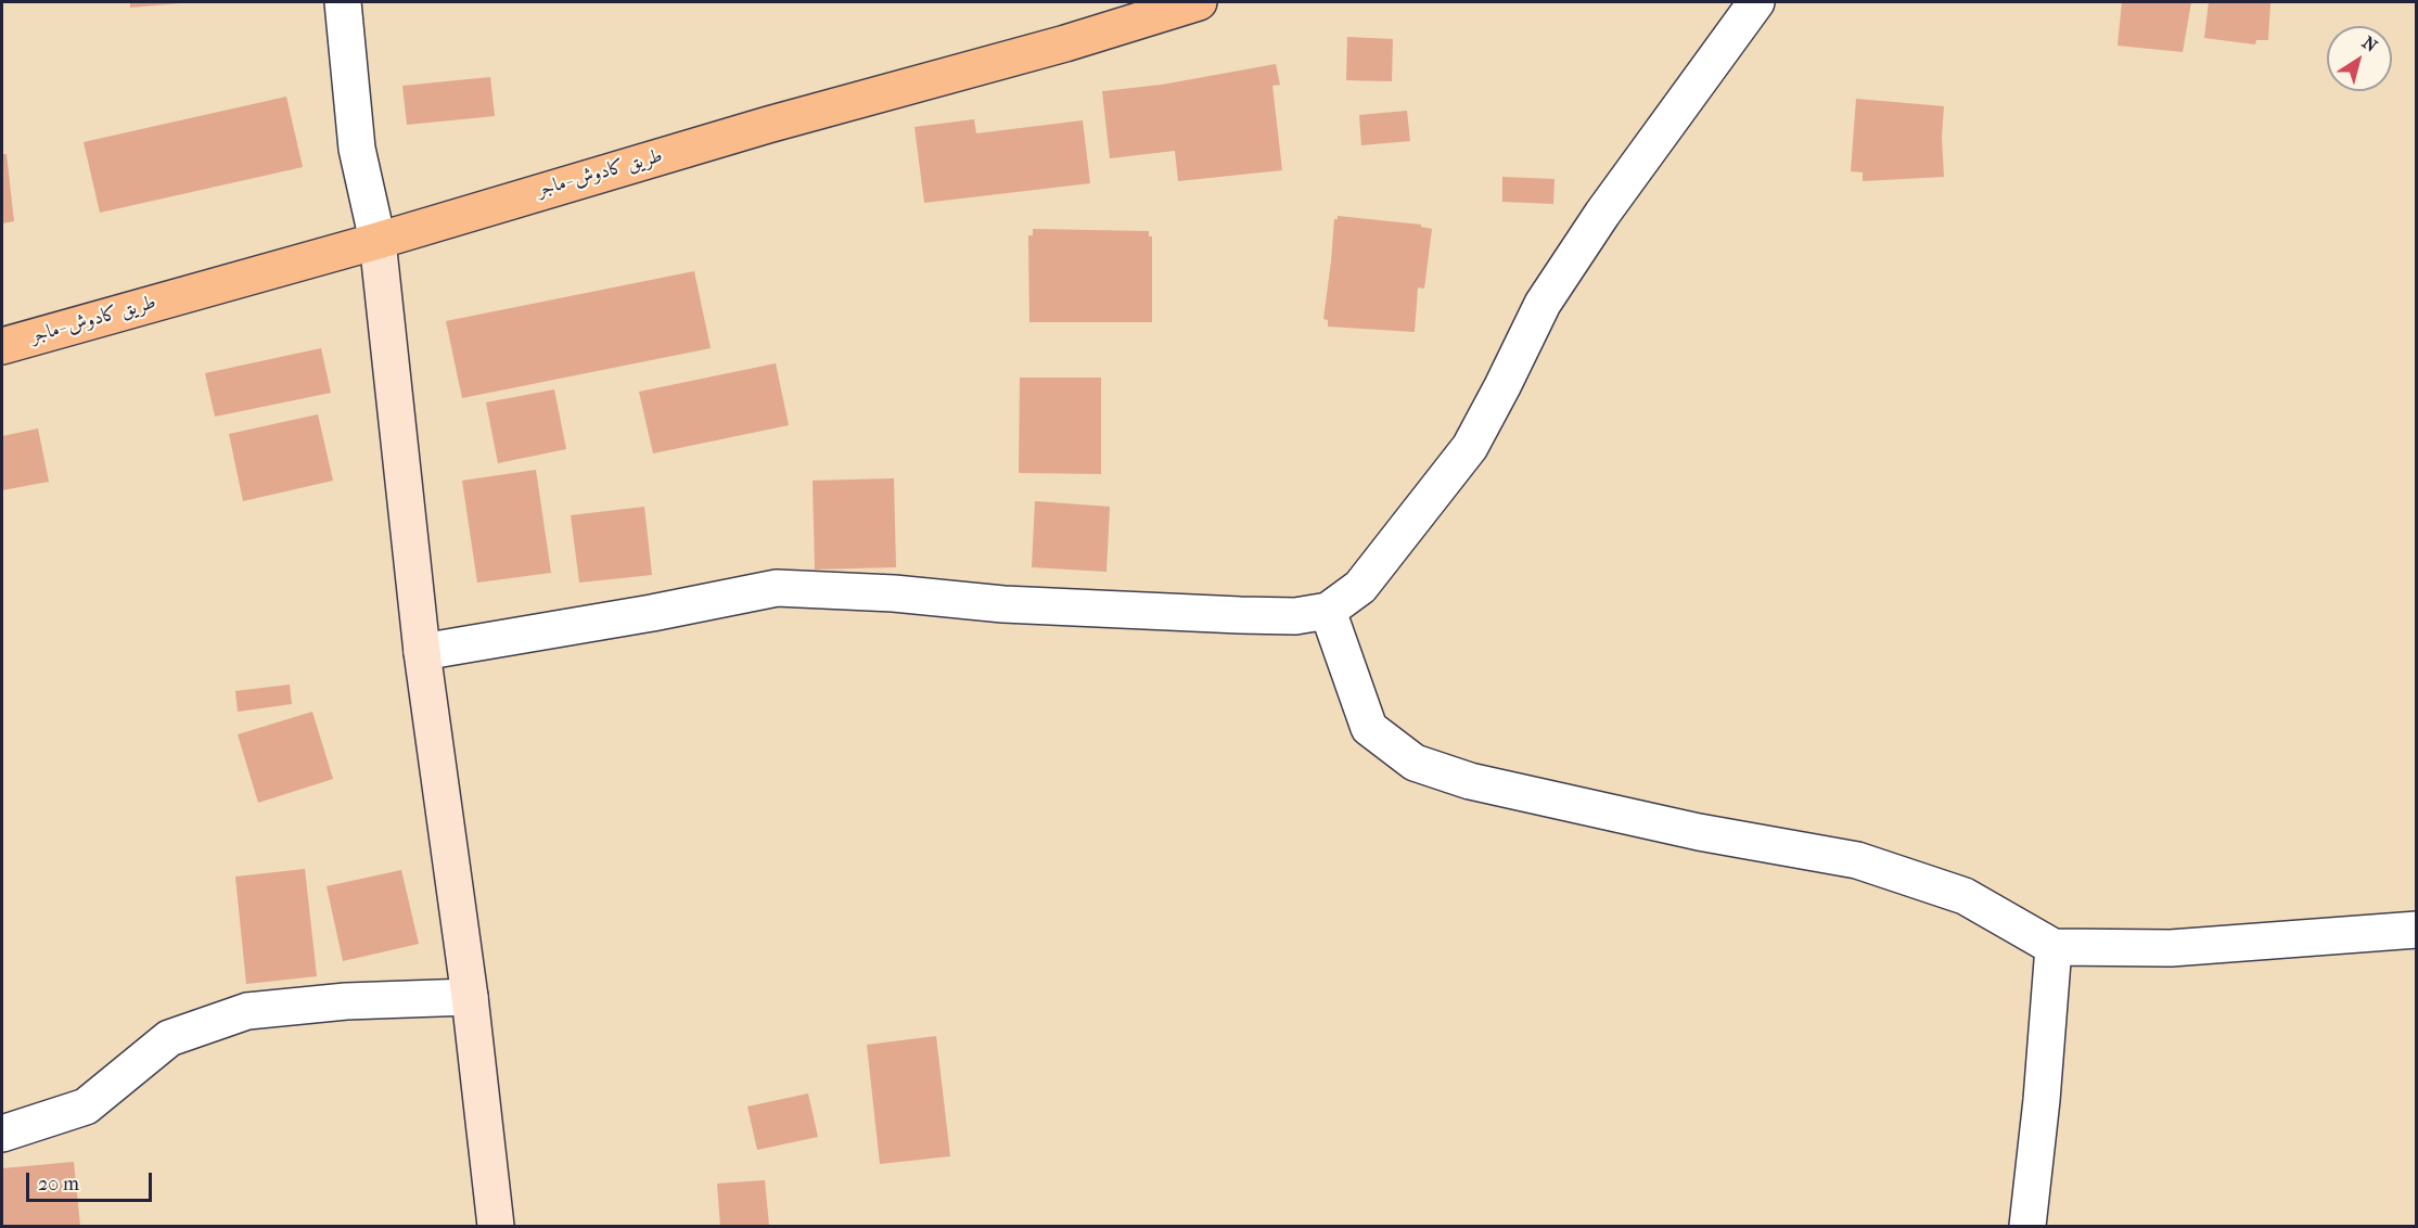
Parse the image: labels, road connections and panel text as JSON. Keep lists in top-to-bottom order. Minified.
{"streets":{"highway":["طريق كادوش -ماجر"]},"scale_bar":"20 m","north":"top right"}
